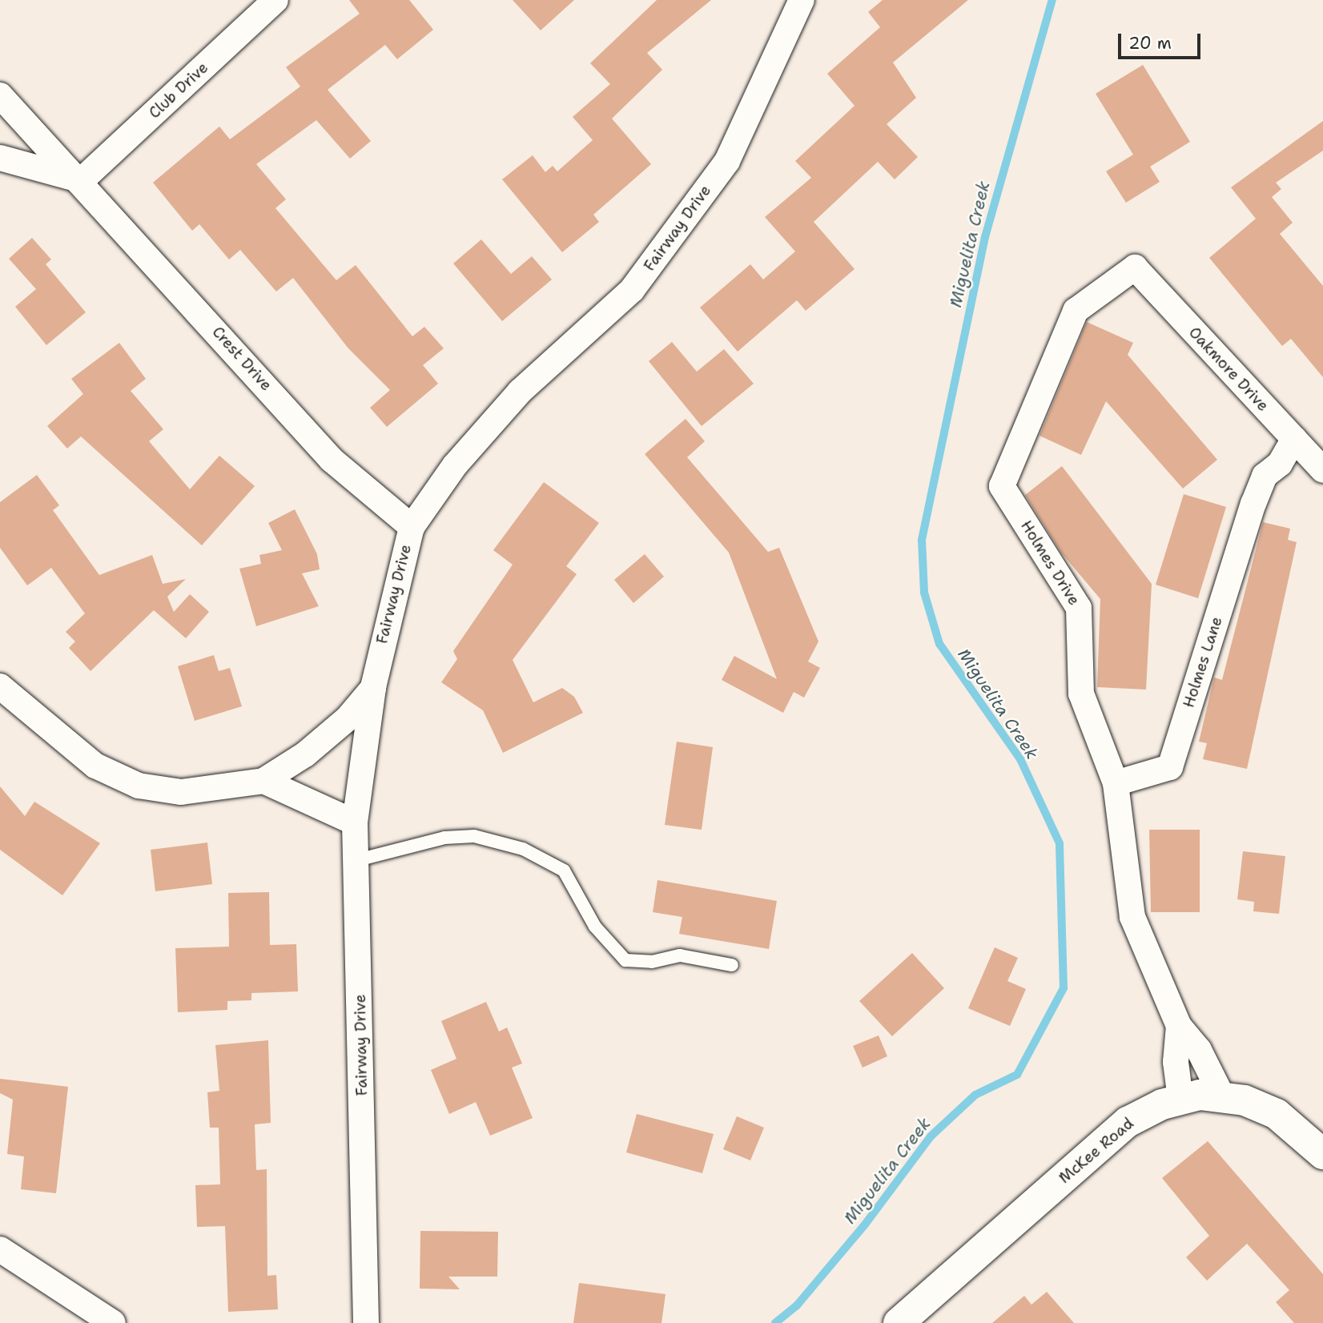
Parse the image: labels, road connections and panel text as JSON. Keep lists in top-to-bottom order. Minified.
{"streets":{"street":["Club Drive","Fairway Drive","Crest Drive","Oakmore Drive","Holmes Drive","Holmes Lane","McKee Road"]},"crossings":[["Club Drive","Crest Drive"],["Fairway Drive","Crest Drive"],["Oakmore Drive","Holmes Drive"],["Oakmore Drive","Holmes Lane"],["Holmes Drive","Holmes Lane"],["Holmes Drive","McKee Road"]],"water":["Miguelita Creek"],"scale_bar":"20 m"}
